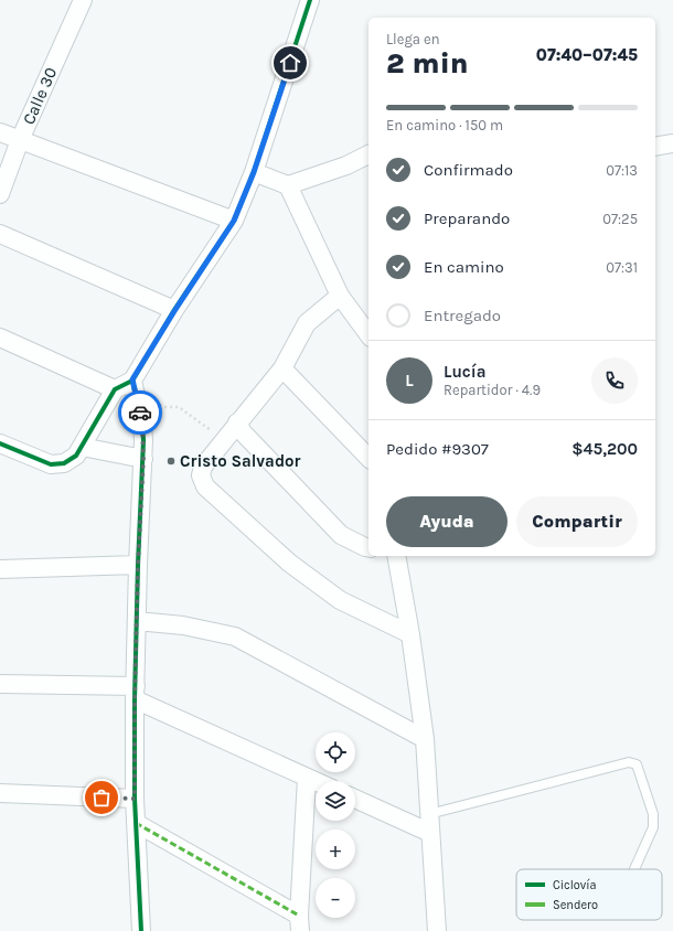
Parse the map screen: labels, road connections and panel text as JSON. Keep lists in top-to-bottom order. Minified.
{"streets":{"street":["Calle 30"]},"places":["Cristo Salvador"],"legend":["Ciclovía","Sendero"],"page":{"heading":["2 min","Llega en","07:40–07:45"],"panel":["Lucía","Repartidor · 4.9","Pedido #9307","$45,200"],"bar":"En camino · 150 m","list":[["Confirmado","07:13"],["Preparando","07:25"],["En camino","07:31"],"Entregado"],"round":"L","buttons":["Ayuda","Compartir"],"map_buttons":["+","−"]}}
